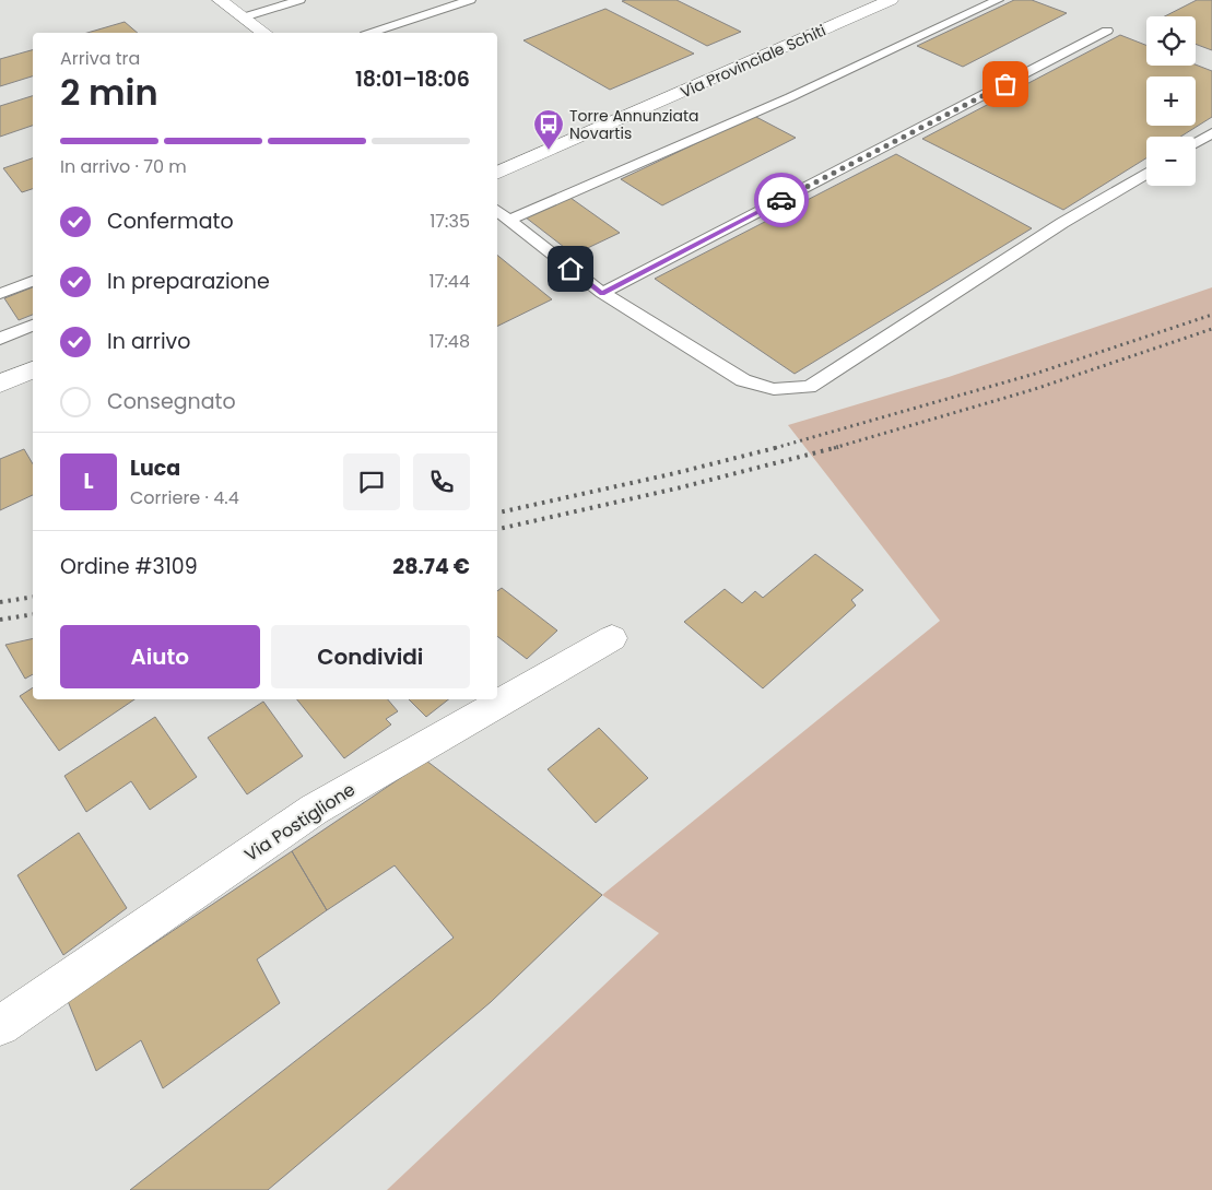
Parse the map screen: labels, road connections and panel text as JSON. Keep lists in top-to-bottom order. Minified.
{"streets":{"street":["Via Provinciale Schiti","Via Postiglione"]},"places":{"bus stop":["Torre Annunziata Novartis"]},"page":{"map_buttons":["+","−"],"heading":["2 min","Arriva tra","18:01–18:06"],"panel":["Luca","Corriere · 4.4","Ordine #3109","28.74 €"],"bar":"In arrivo · 70 m","list":[["Confermato","17:35"],["In preparazione","17:44"],["In arrivo","17:48"],"Consegnato"],"round":"L","buttons":["Aiuto","Condividi"]}}
